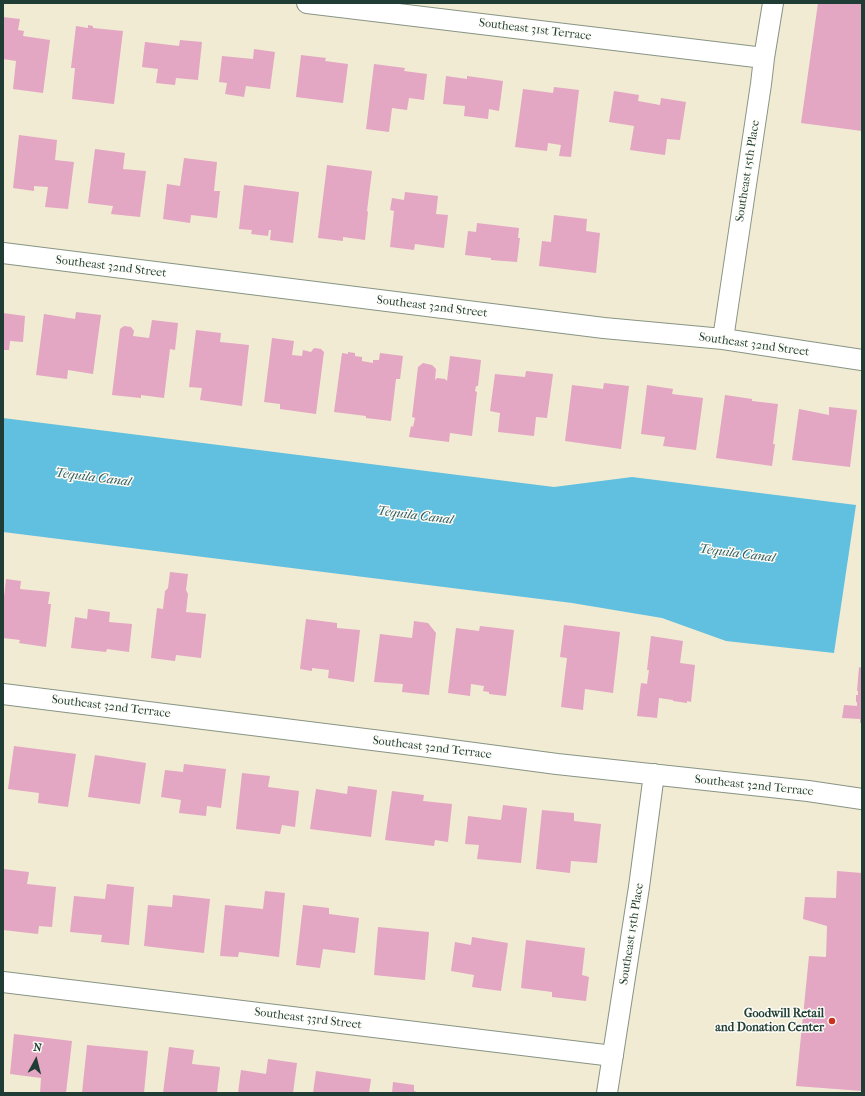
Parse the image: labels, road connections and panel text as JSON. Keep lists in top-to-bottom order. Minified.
{"streets":{"street":["Southeast 31st Terrace","Southeast 15th Place","Southeast 32nd Street","Southeast 32nd Terrace","Southeast 33rd Street"]},"crossings":[["Southeast 31st Terrace","Southeast 15th Place"],["Southeast 15th Place","Southeast 32nd Street"],["Southeast 15th Place","Southeast 32nd Terrace"],["Southeast 15th Place","Southeast 33rd Street"]],"water":["Tequila Canal"],"places":["Goodwill Retail and Donation Center"],"north":"top"}
